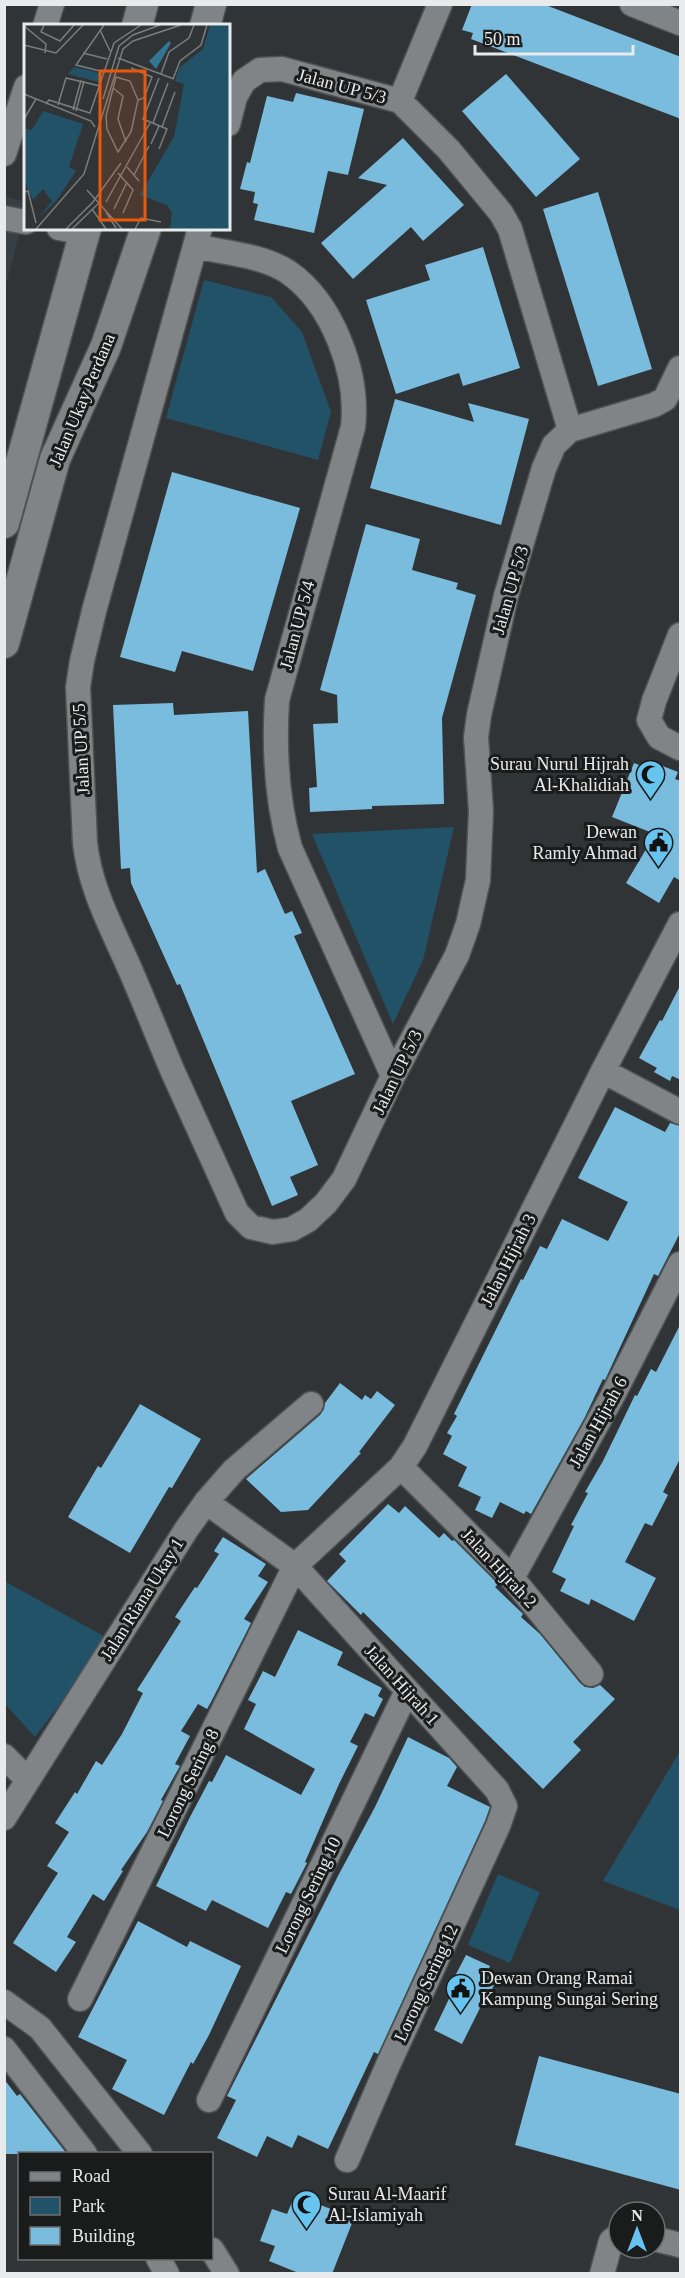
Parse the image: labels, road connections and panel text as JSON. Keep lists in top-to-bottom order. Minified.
{"streets":{"street":["Jalan UP 5/3","Jalan Ukay Perdana","Jalan UP 5/4","Jalan UP 5/5","Jalan Hijrah 3","Jalan Hijrah 6","Jalan Hijrah 2","Jalan Riana Ukay 1","Jalan Hijrah 1","Lorong Sering 8","Lorong Sering 10","Lorong Sering 12"]},"crossings":[["Jalan UP 5/3","Jalan UP 5/4"],["Jalan UP 5/3","Jalan UP 5/5"],["Jalan UP 5/4","Jalan UP 5/5"],["Jalan Hijrah 3","Jalan Hijrah 2"],["Jalan Hijrah 3","Jalan Hijrah 1"],["Jalan Hijrah 3","Lorong Sering 8"],["Jalan Hijrah 6","Jalan Hijrah 2"],["Jalan Riana Ukay 1","Jalan Hijrah 1"],["Jalan Hijrah 1","Lorong Sering 8"],["Jalan Hijrah 1","Lorong Sering 10"],["Jalan Hijrah 1","Lorong Sering 12"]],"places":{"mosque":["Surau Nurul Hijrah Al-Khalidiah","Surau Al-Maarif Al-Islamiyah"],"public building":["Dewan Ramly Ahmad","Dewan Orang Ramai Kampung Sungai Sering"]},"legend":["Road","Park","Building"],"scale_bar":"50 m","north":"top"}
